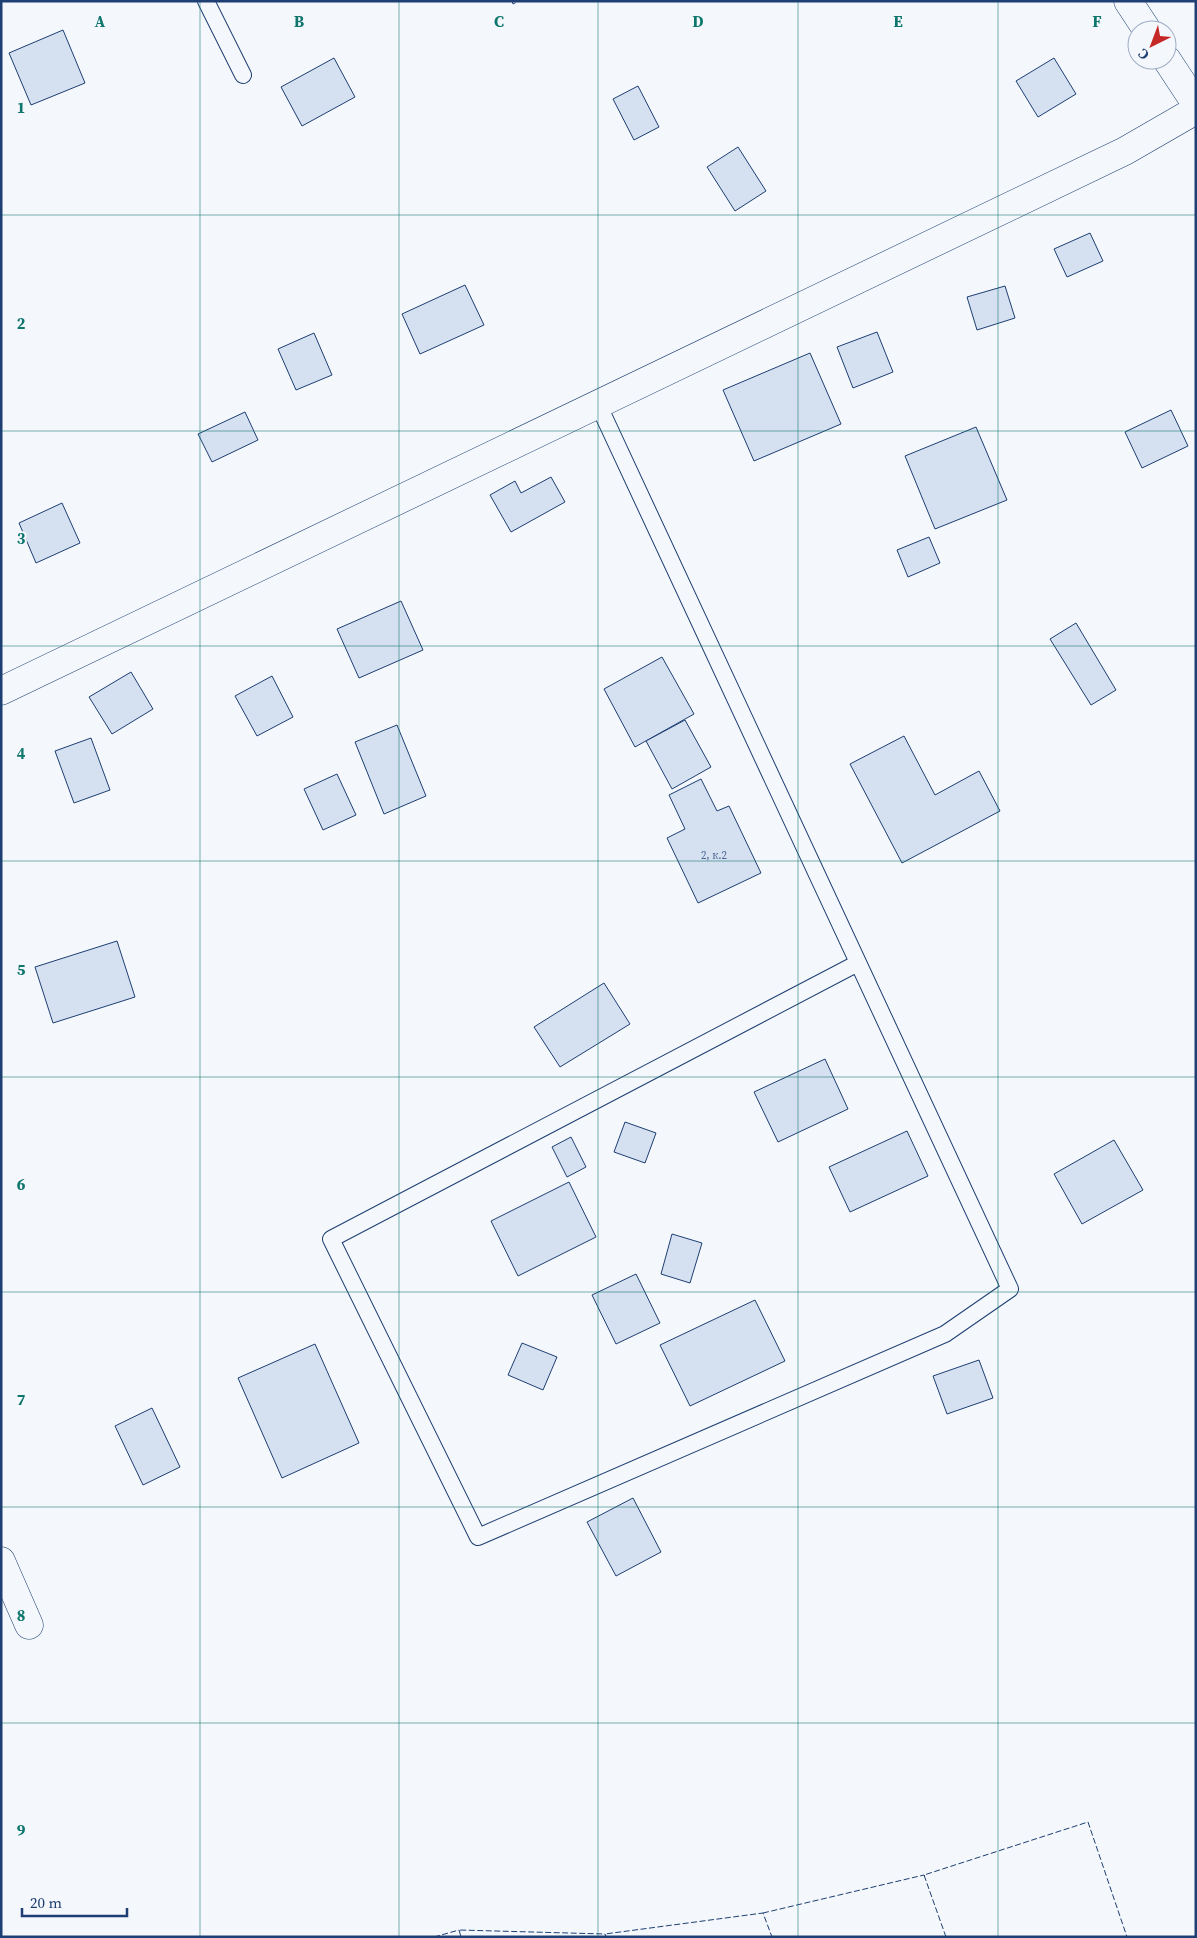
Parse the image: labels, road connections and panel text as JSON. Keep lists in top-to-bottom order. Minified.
{"house_numbers":["2, к.2"],"scale_bar":"20 m","north":"bottom left","grid":{"columns":["A","B","C","D","E","F"],"rows":["1","2","3","4","5","6","7","8","9"]}}
